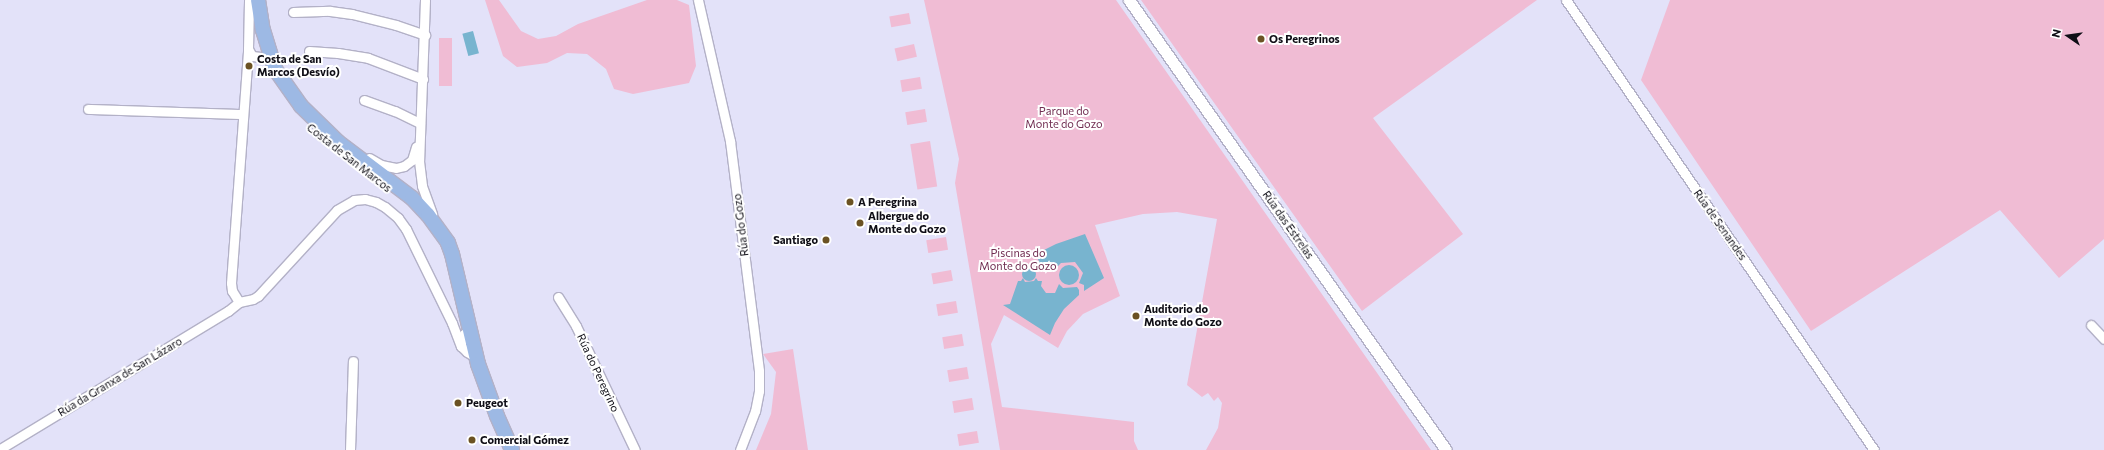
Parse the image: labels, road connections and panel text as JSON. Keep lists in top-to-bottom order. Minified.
{"streets":{"main road":["Costa de San Marcos"],"street":["Rúa do Gozo","Rúa das Estrelas","Rúa de Senandes","Rúa do Peregrino","Rúa da Granxa de San Lázaro"]},"crossings":[["Costa de San Marcos","Rúa da Granxa de San Lázaro"]],"parks":["Parque do Monte do Gozo","Piscinas do Monte do Gozo"],"places":["Os Peregrinos","Costa de San Marcos (Desvío)","A Peregrina","Albergue do Monte do Gozo","Santiago","Auditorio do Monte do Gozo","Peugeot","Comercial Gómez"],"north":"left"}
